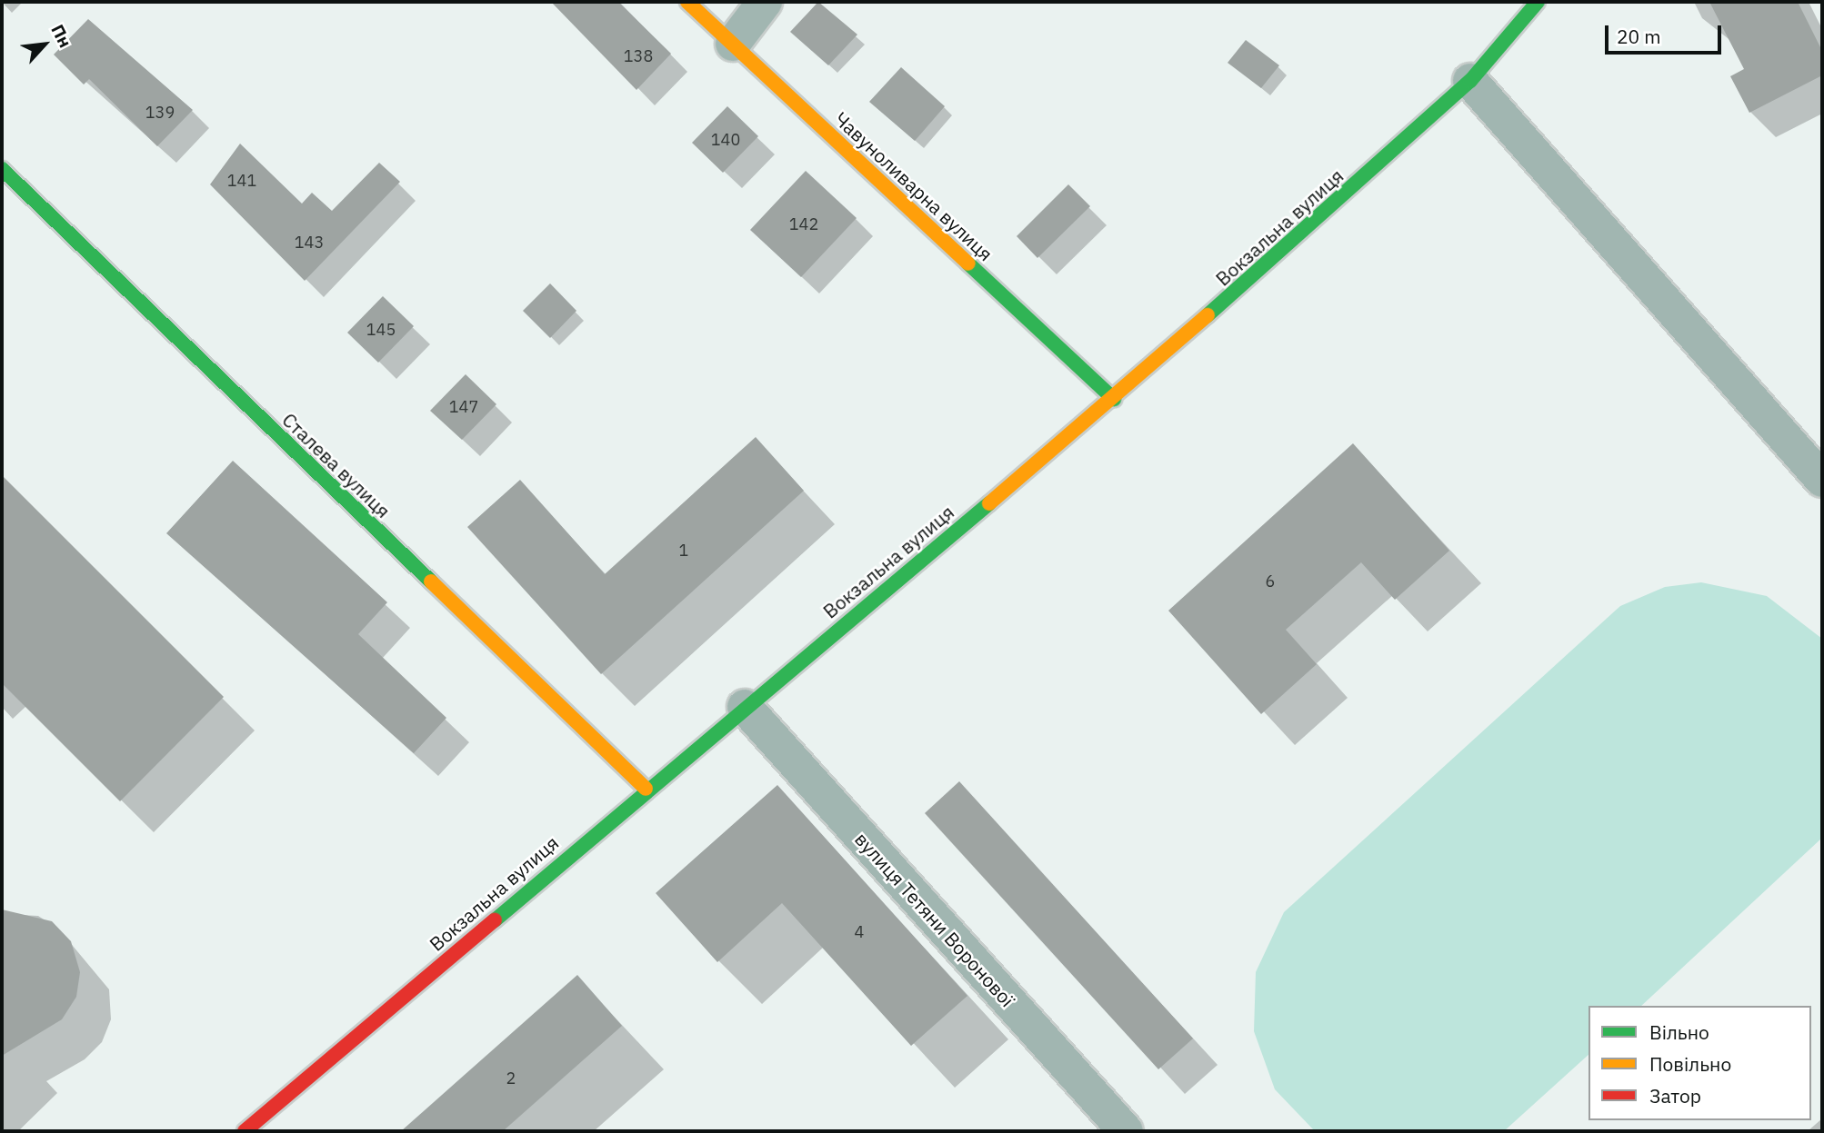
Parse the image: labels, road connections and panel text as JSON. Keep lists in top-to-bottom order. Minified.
{"streets":{"street":["Чавуноливарна вулиця","Вокзальна вулиця","Сталева вулиця","вулиця Тетяни Воронової"]},"crossings":[["Чавуноливарна вулиця","Вокзальна вулиця"],["Вокзальна вулиця","Сталева вулиця"],["Вокзальна вулиця","вулиця Тетяни Воронової"]],"house_numbers":["138","139","140","141","142","143","145","147","1","6","4","2"],"legend":["Вільно","Повільно","Затор"],"scale_bar":"20 m","north":"top right"}
